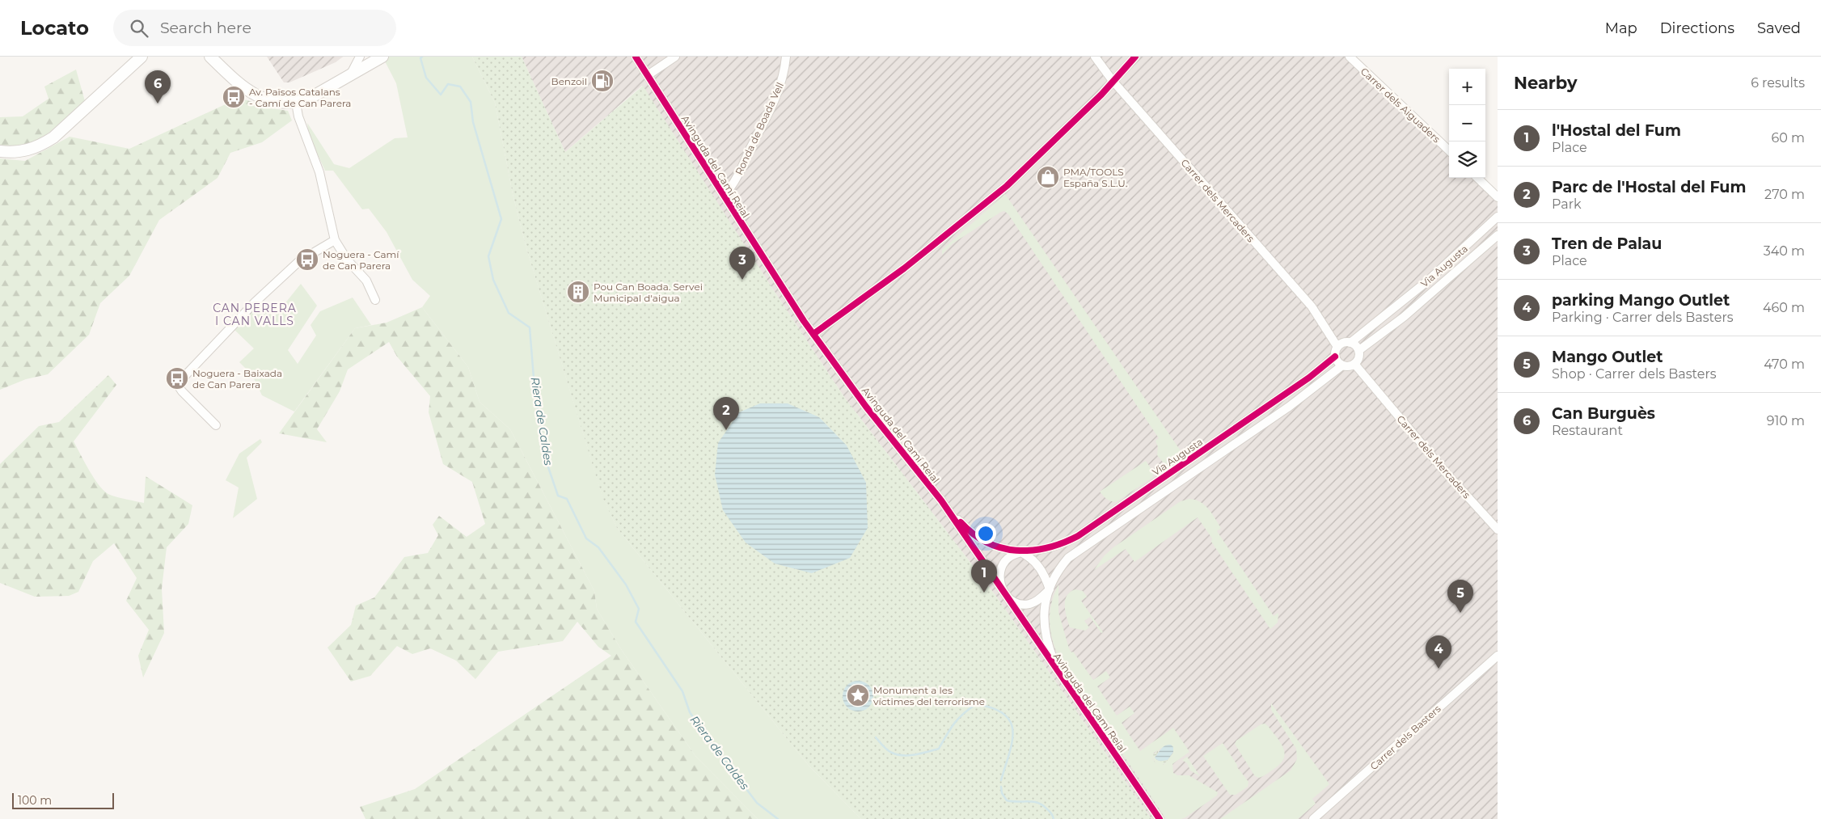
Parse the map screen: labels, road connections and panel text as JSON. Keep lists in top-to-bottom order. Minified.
{"streets":{"street":["Carrer dels Aiguaders","Ronda de Boada Vell","Avinguda del Camí Reial","Carrer dels Mercaders","Via Augusta","Carrer dels Basters"]},"crossings":[["Ronda de Boada Vell","Avinguda del Camí Reial"],["Avinguda del Camí Reial","Via Augusta"],["Carrer dels Mercaders","Via Augusta"]],"districts":["CAN PERERA I CAN VALLS"],"water":["Riera de Caldes"],"places":{"fuel station":["Benzoil"],"bus stop":["Av. Països Catalans - Camí de Can Parera","Noguera - Camí de Can Parera","Noguera - Baixada de Can Parera"],"shop":["PMA/TOOLS España S.L.U."],"building":["Pou Can Boada. Servei Municipal d'aigua"],"place":["Monument a les víctimes del terrorisme"]},"scale_bar":"100 m","page":{"header":"Locato","search":"Search here","nav":["Map","Directions","Saved"],"heading":["Nearby","6 results"],"map_buttons":["+","−"],"pins":["6","3","2","1","5","4"],"list":[{"mark":"1","name":"l'Hostal del Fum","note":"Place","value":"60 m"},{"mark":"2","name":"Parc de l'Hostal del Fum","note":"Park","value":"270 m"},{"mark":"3","name":"Tren de Palau","note":"Place","value":"340 m"},{"mark":"4","name":"parking Mango Outlet","note":"Parking · Carrer dels Basters","value":"460 m"},{"mark":"5","name":"Mango Outlet","note":"Shop · Carrer dels Basters","value":"470 m"},{"mark":"6","name":"Can Burguès","note":"Restaurant","value":"910 m"}],"scale":"100 m"}}
